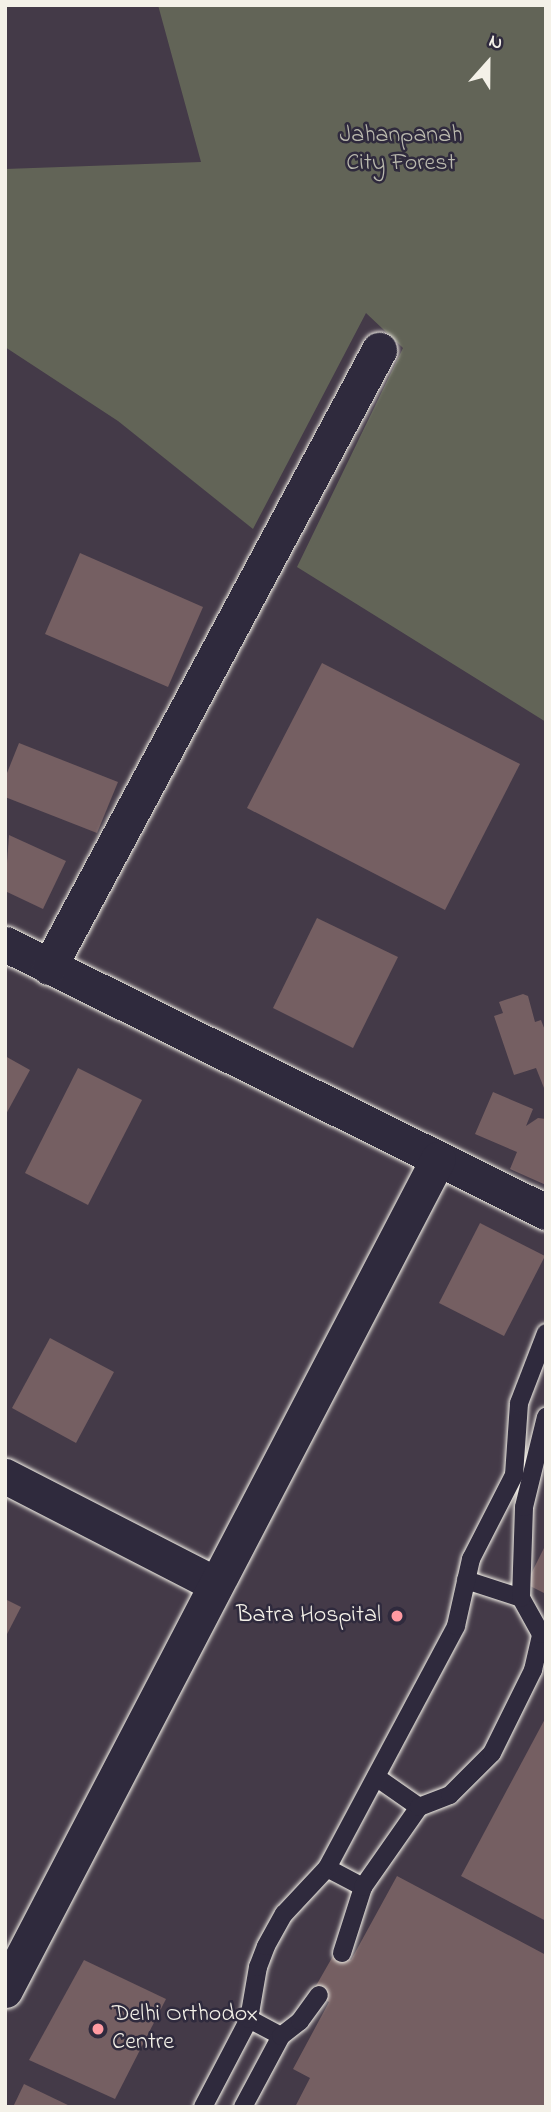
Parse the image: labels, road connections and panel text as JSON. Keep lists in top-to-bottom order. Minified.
{"parks":["Jahanpanah City Forest"],"places":["Batra Hospital","Delhi Orthodox Centre"],"north":"top"}
